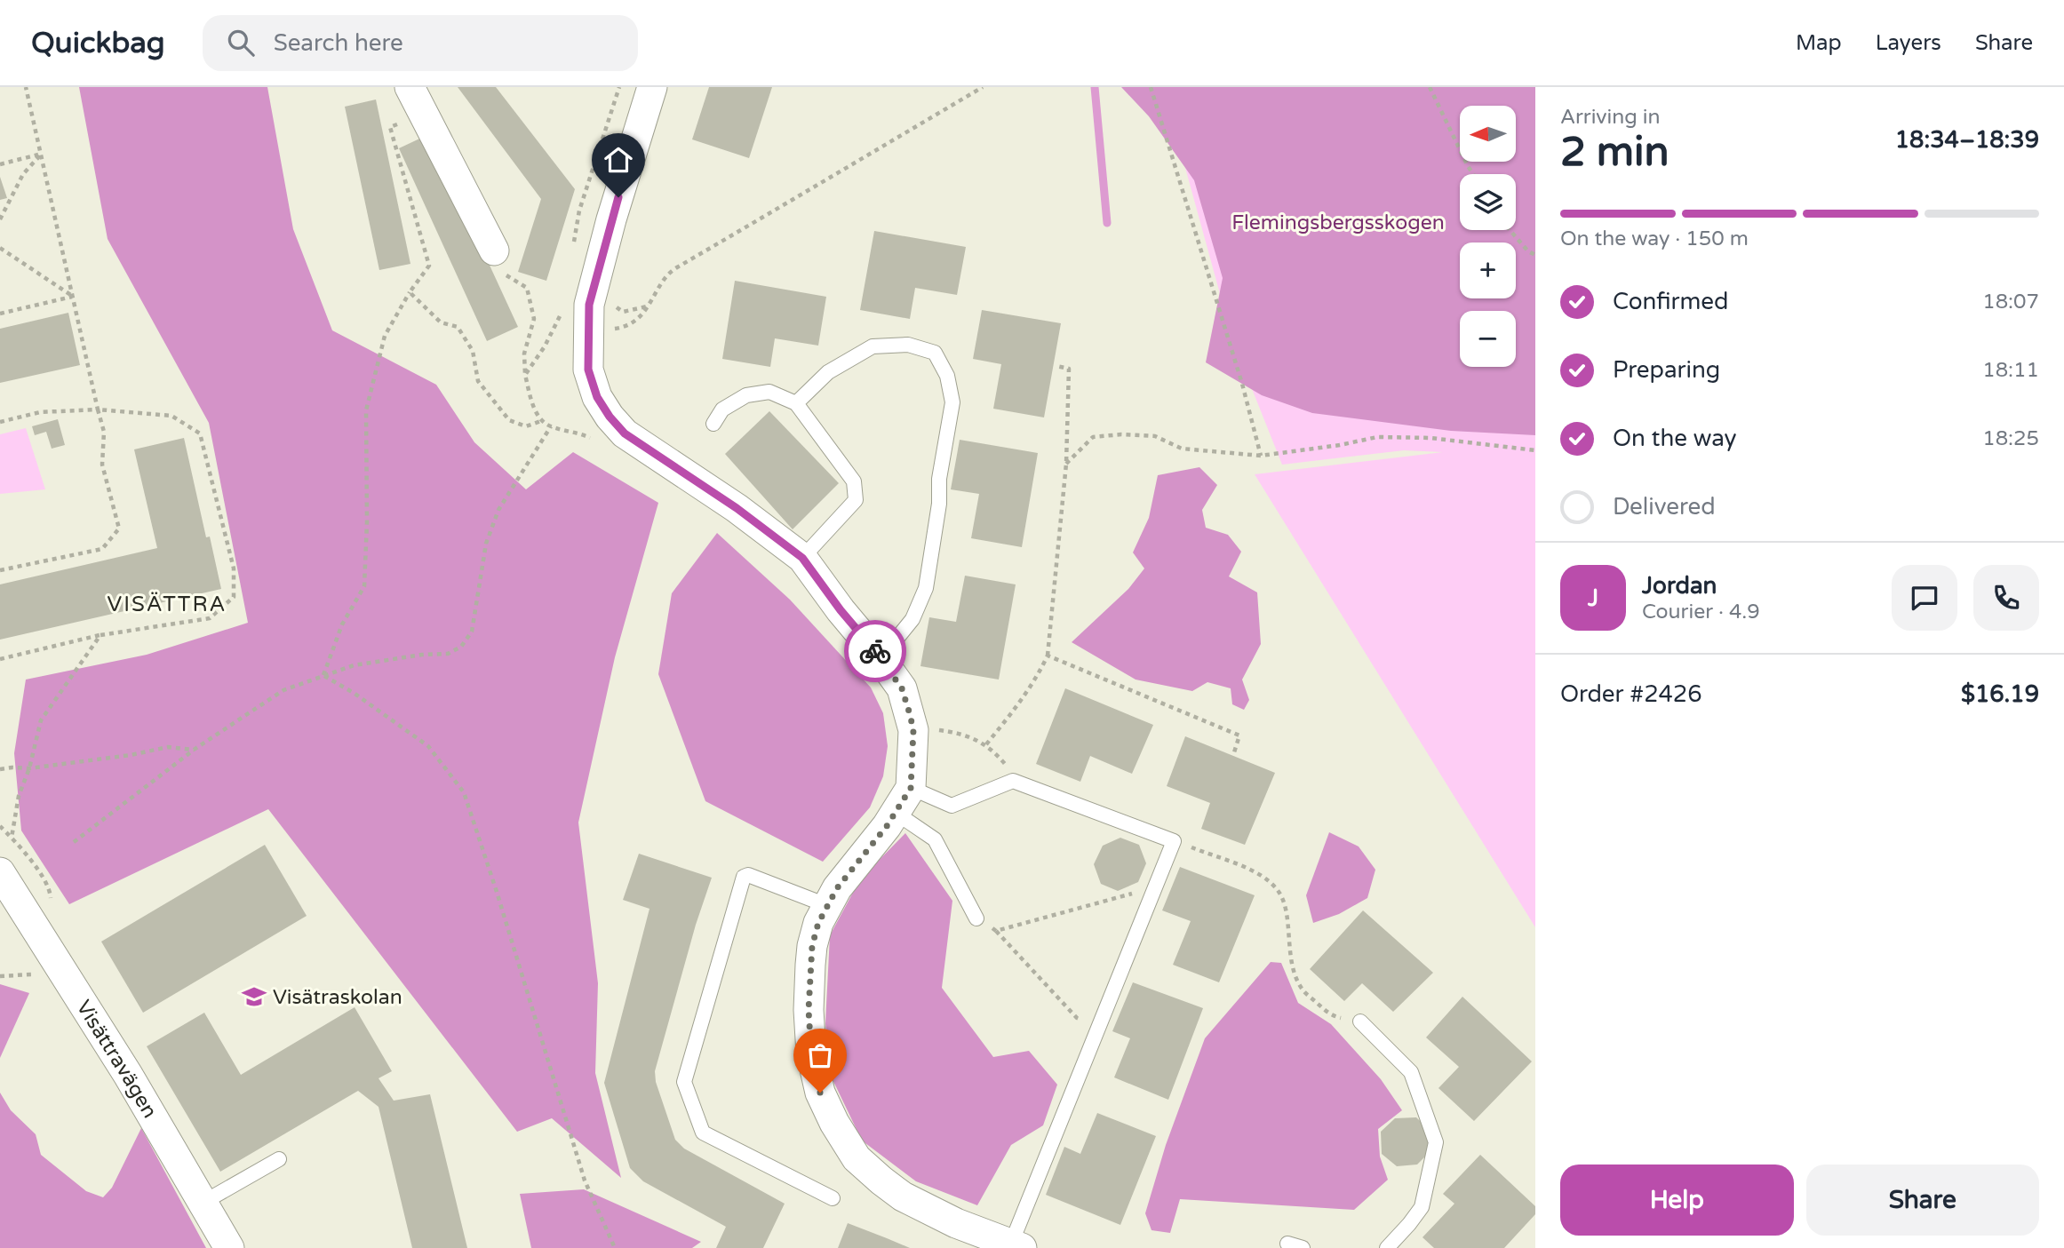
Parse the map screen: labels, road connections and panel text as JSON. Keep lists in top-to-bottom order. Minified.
{"streets":{"street":["Visättravägen"]},"districts":["VISÄTTRA"],"parks":["Flemingsbergsskogen"],"places":{"school or university":["Visätraskolan"]},"north":"left","page":{"header":"Quickbag","search":"Search here","nav":["Map","Layers","Share"],"heading":["2 min","Arriving in","18:34–18:39"],"panel":["Jordan","Courier · 4.9","Order #2426","$16.19"],"map_buttons":["+","−"],"bar":"On the way · 150 m","list":[["Confirmed","18:07"],["Preparing","18:11"],["On the way","18:25"],"Delivered"],"round":"J","buttons":["Help","Share"]}}
